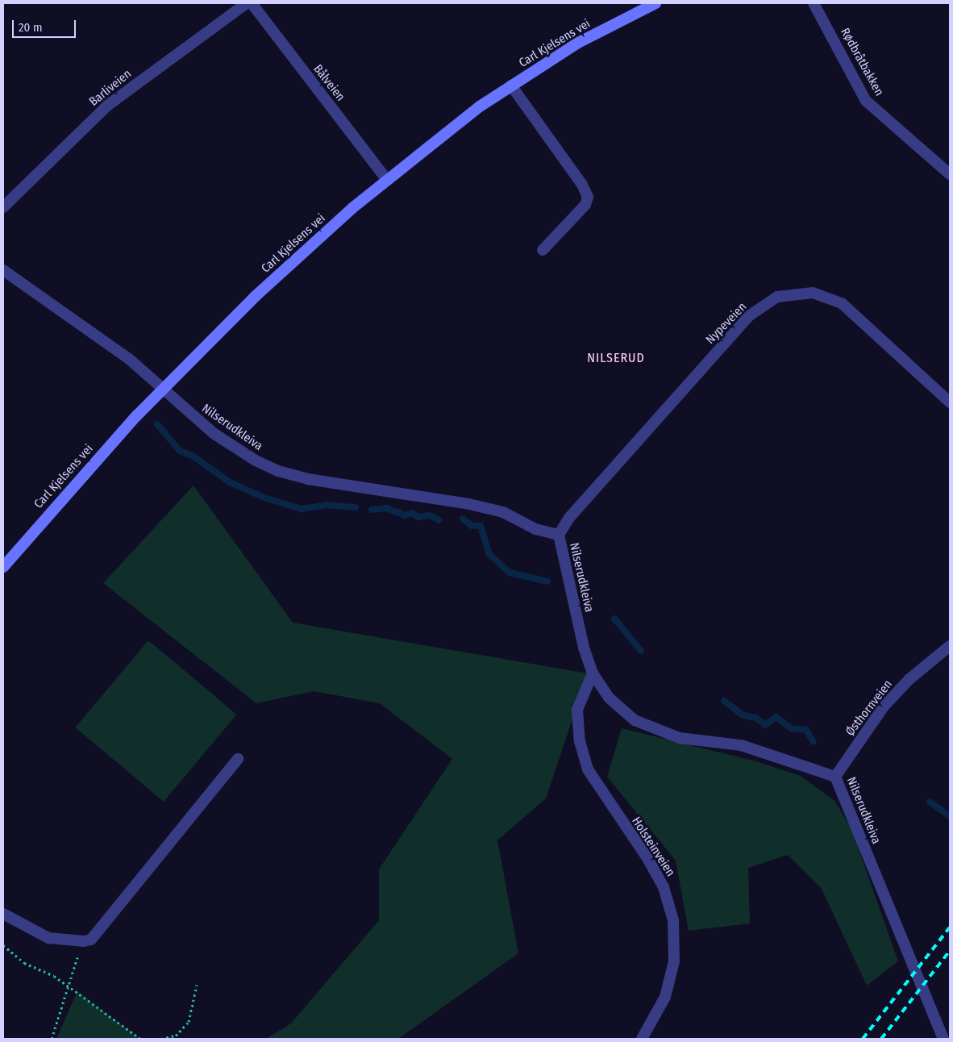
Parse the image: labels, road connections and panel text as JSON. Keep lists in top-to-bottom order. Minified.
{"streets":{"main road":["Carl Kjelsens vei"],"street":["Rødbråtbakken","Bålveien","Barliveien","Nypeveien","Nilserudkleiva","Østhornveien","Holsteinveien"]},"crossings":[["Carl Kjelsens vei","Bålveien"],["Carl Kjelsens vei","Nilserudkleiva"],["Nypeveien","Nilserudkleiva"],["Nilserudkleiva","Østhornveien"],["Nilserudkleiva","Holsteinveien"]],"districts":["NILSERUD"],"scale_bar":"20 m"}
